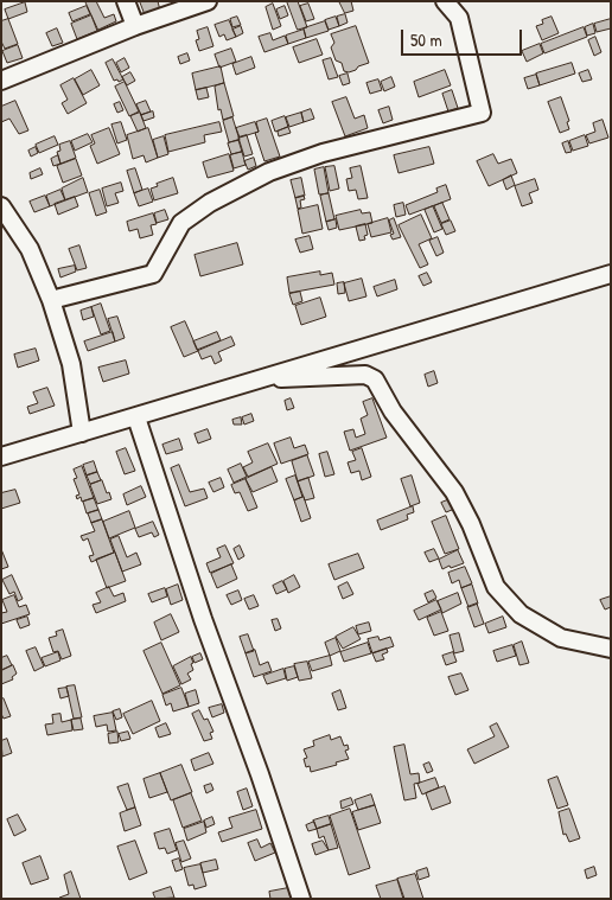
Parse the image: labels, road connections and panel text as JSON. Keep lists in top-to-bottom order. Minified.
{"scale_bar":"50 m"}
